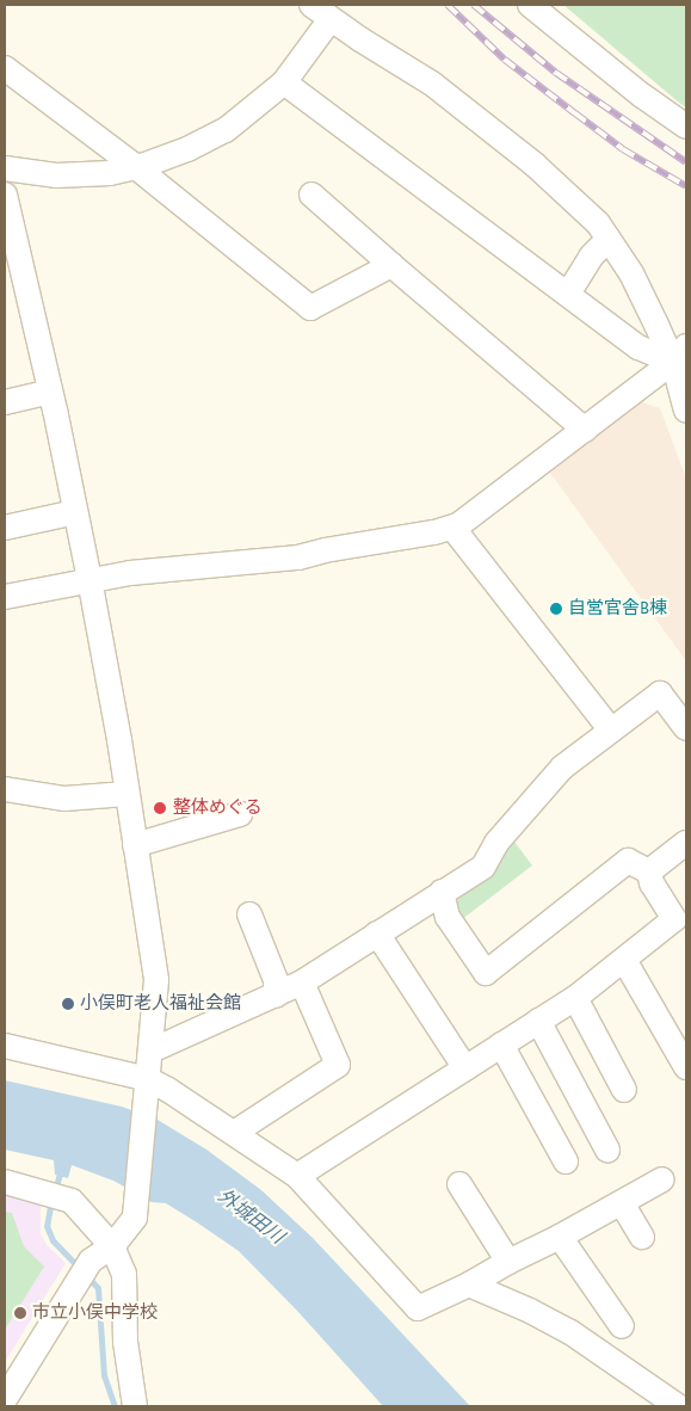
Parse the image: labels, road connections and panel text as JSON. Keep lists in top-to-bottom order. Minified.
{"water":["外城田川"],"places":["自営官舎B棟","整体めぐる","小俣町老人福祉会館","市立小俣中学校"]}
